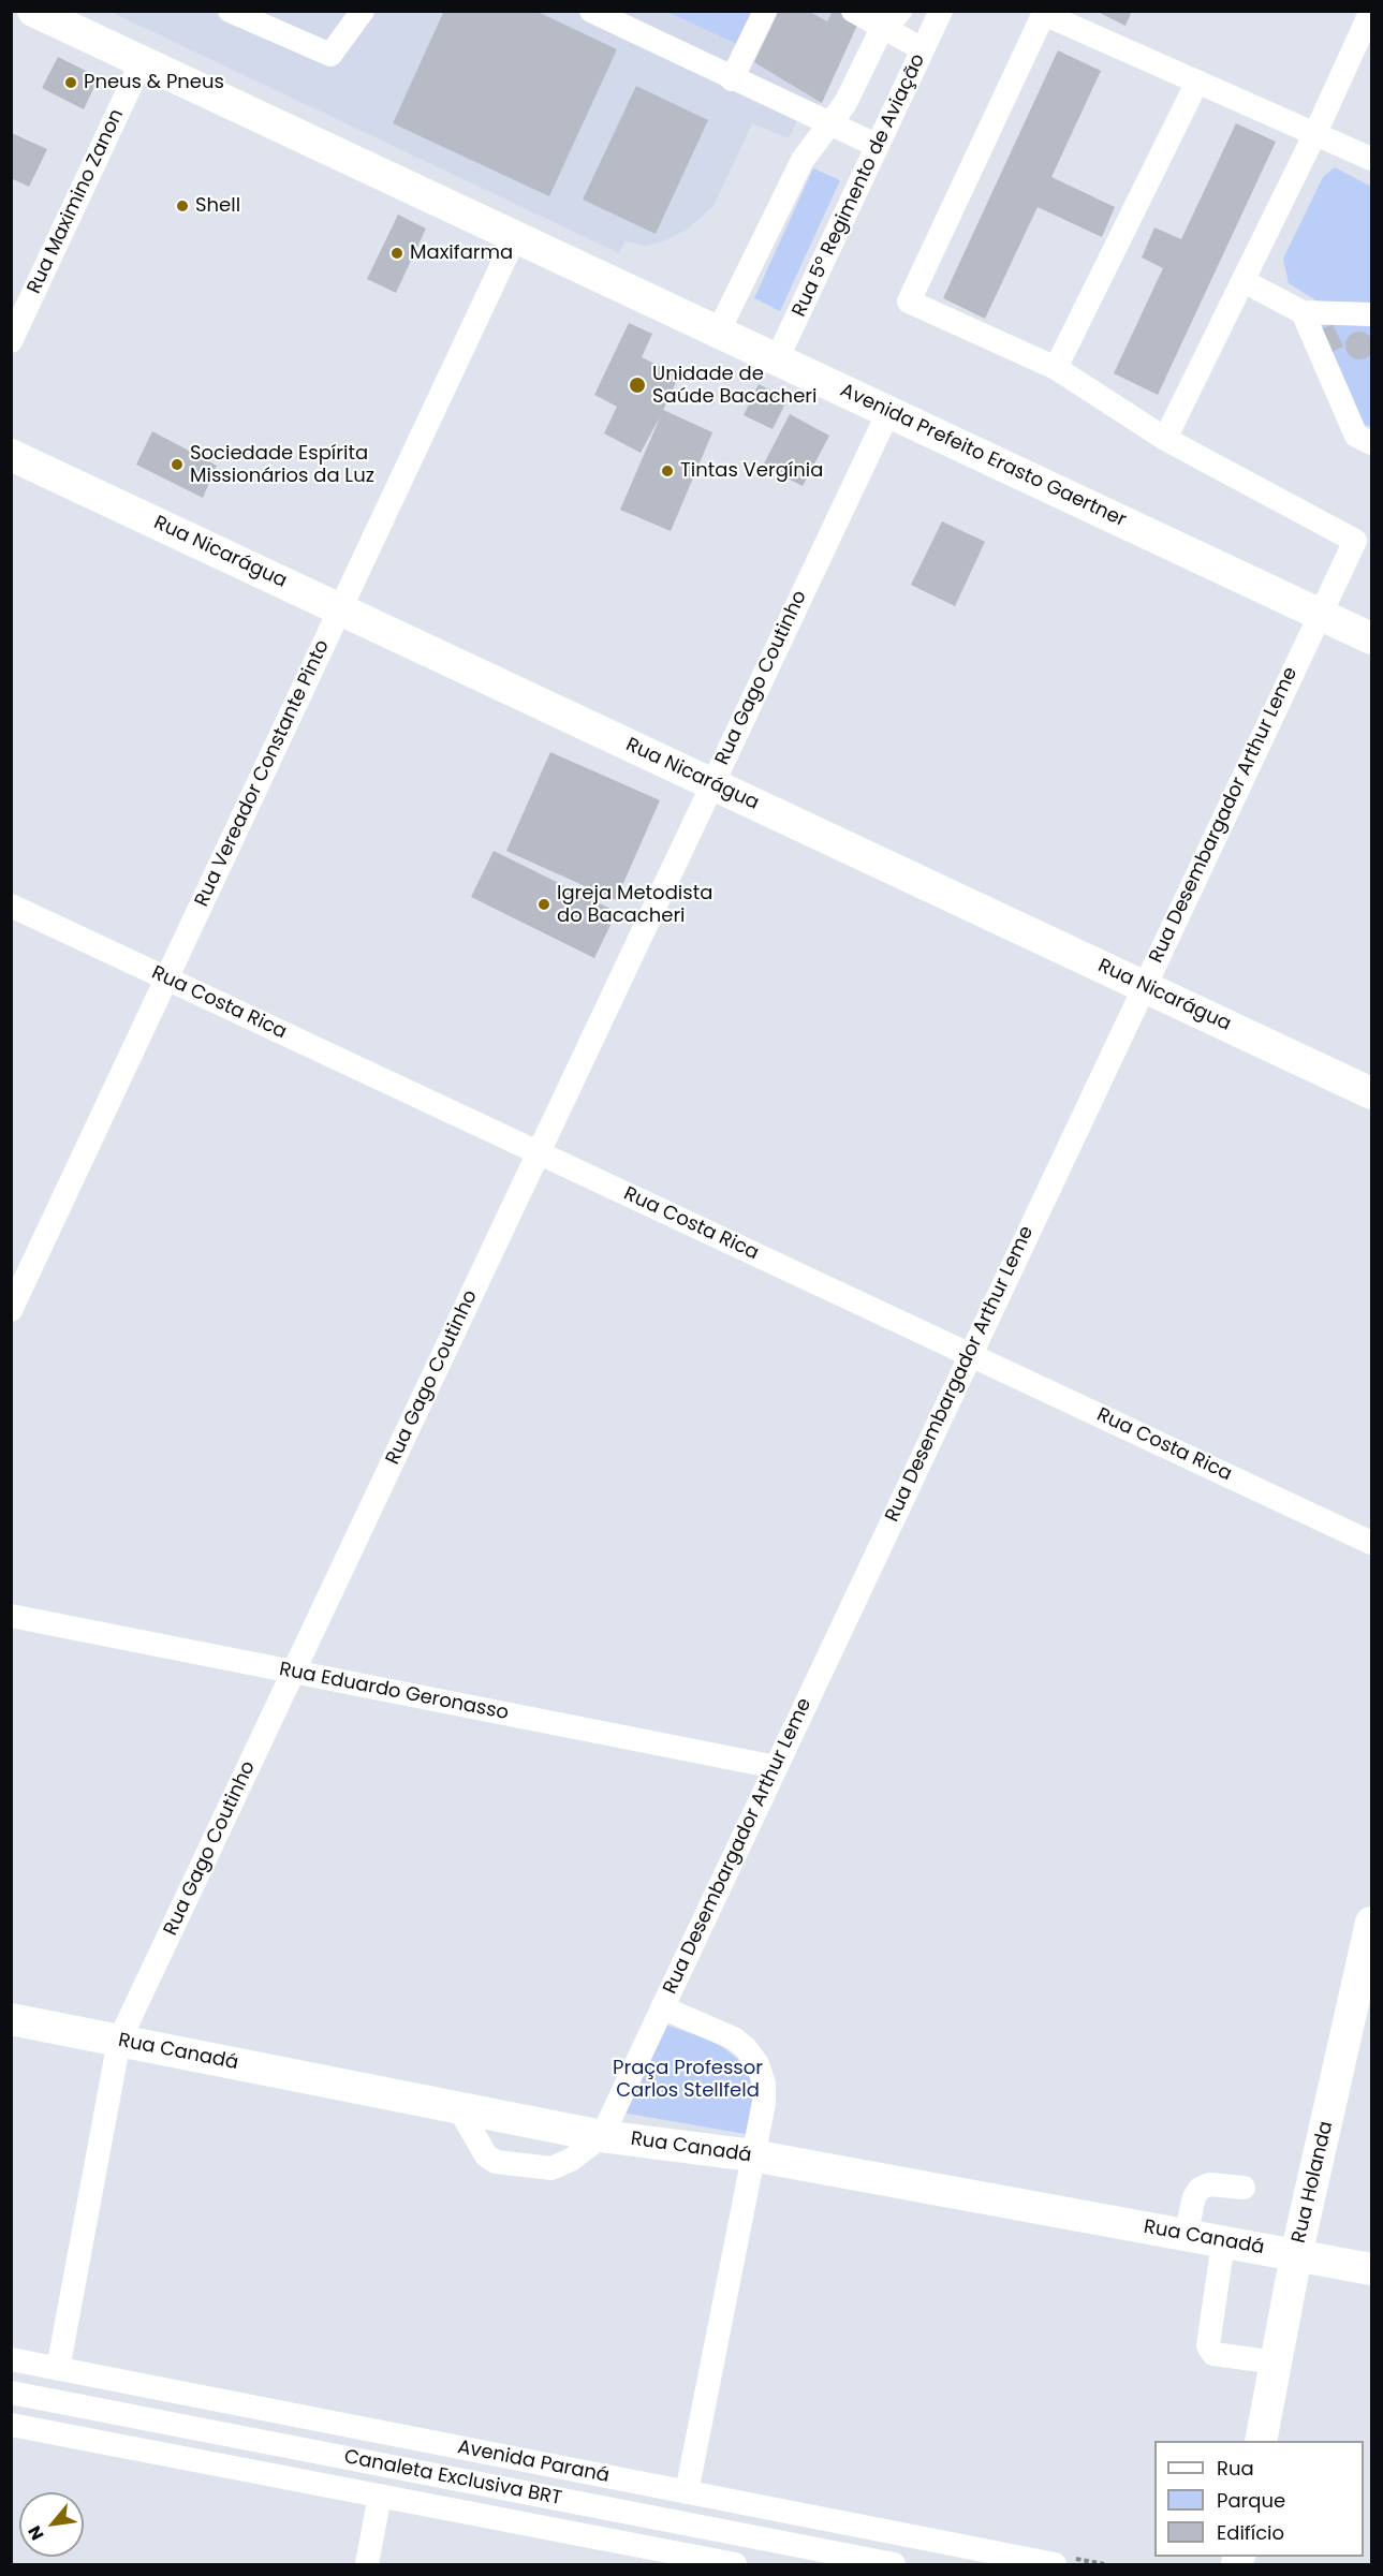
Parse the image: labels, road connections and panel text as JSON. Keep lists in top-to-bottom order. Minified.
{"streets":{"main road":["Avenida Prefeito Erasto Gaertner","Rua Nicarágua","Rua Canadá","Rua Holanda"],"street":["Rua 5º Regimento de Aviação","Rua Maximino Zanon","Rua Gago Coutinho","Rua Vereador Constante Pinto","Rua Desembargador Arthur Leme","Rua Costa Rica","Rua Eduardo Geronasso","Avenida Paraná","Canaleta Exclusiva BRT"]},"crossings":[["Rua 5º Regimento de Aviação","Avenida Prefeito Erasto Gaertner"],["Rua Maximino Zanon","Avenida Prefeito Erasto Gaertner"],["Avenida Prefeito Erasto Gaertner","Rua Gago Coutinho"],["Avenida Prefeito Erasto Gaertner","Rua Vereador Constante Pinto"],["Avenida Prefeito Erasto Gaertner","Rua Desembargador Arthur Leme"],["Rua Nicarágua","Rua Gago Coutinho"],["Rua Nicarágua","Rua Vereador Constante Pinto"],["Rua Nicarágua","Rua Desembargador Arthur Leme"],["Rua Gago Coutinho","Rua Costa Rica"],["Rua Gago Coutinho","Rua Eduardo Geronasso"],["Rua Gago Coutinho","Rua Canadá"],["Rua Gago Coutinho","Avenida Paraná"],["Rua Vereador Constante Pinto","Rua Costa Rica"],["Rua Desembargador Arthur Leme","Rua Costa Rica"],["Rua Desembargador Arthur Leme","Rua Eduardo Geronasso"],["Rua Desembargador Arthur Leme","Rua Canadá"],["Rua Canadá","Rua Holanda"]],"parks":["Praça Professor Carlos Stellfeld"],"places":["Pneus & Pneus","Shell","Maxifarma","Unidade de Saúde Bacacheri","Sociedade Espírita Missionários da Luz","Tintas Vergínia","Igreja Metodista do Bacacheri"],"legend":["Rua","Parque","Edifício"],"north":"bottom left"}
